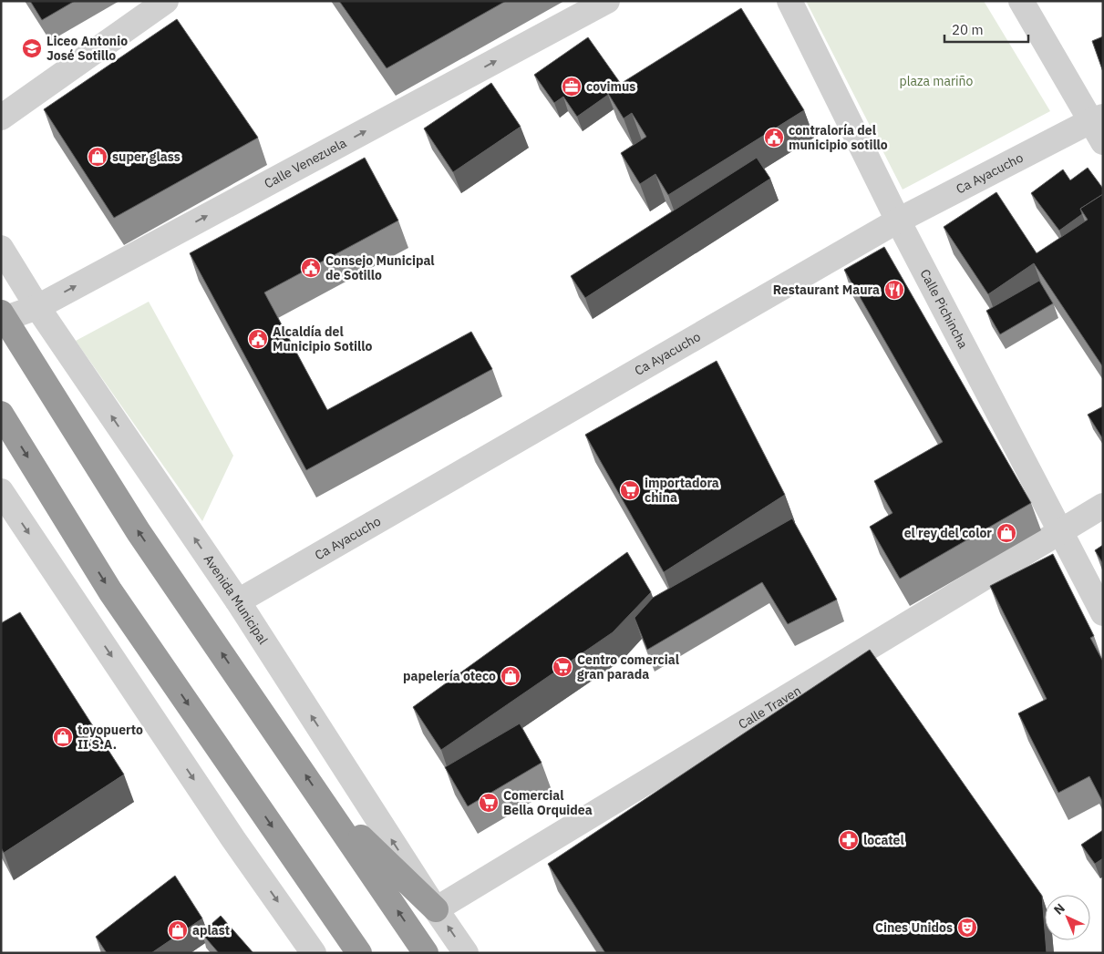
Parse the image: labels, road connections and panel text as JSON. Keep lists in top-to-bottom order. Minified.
{"streets":{"street":["Calle Venezuela","Ca Ayacucho","Calle Pichincha","Avenida Municipal","Calle Traven"]},"crossings":[["Calle Venezuela","Avenida Municipal"],["Ca Ayacucho","Calle Pichincha"],["Ca Ayacucho","Avenida Municipal"],["Calle Pichincha","Calle Traven"],["Avenida Municipal","Calle Traven"]],"parks":["plaza mariño"],"places":{"school or university":["Liceo Antonio José Sotillo"],"office":["covimus"],"public building":["contraloría del municipio sotillo","Consejo Municipal de Sotillo","Alcaldía del Municipio Sotillo"],"shop":["super glass","el rey del color","papelería oteco","toyopuerto II S.A.","aplast"],"restaurant":["Restaurant Maura"],"supermarket":["importadora china","Centro comercial gran parada","Comercial Bella Orquidea"],"pharmacy":["locatel"],"theatre":["Cines Unidos"]},"scale_bar":"20 m","north":"top left"}
